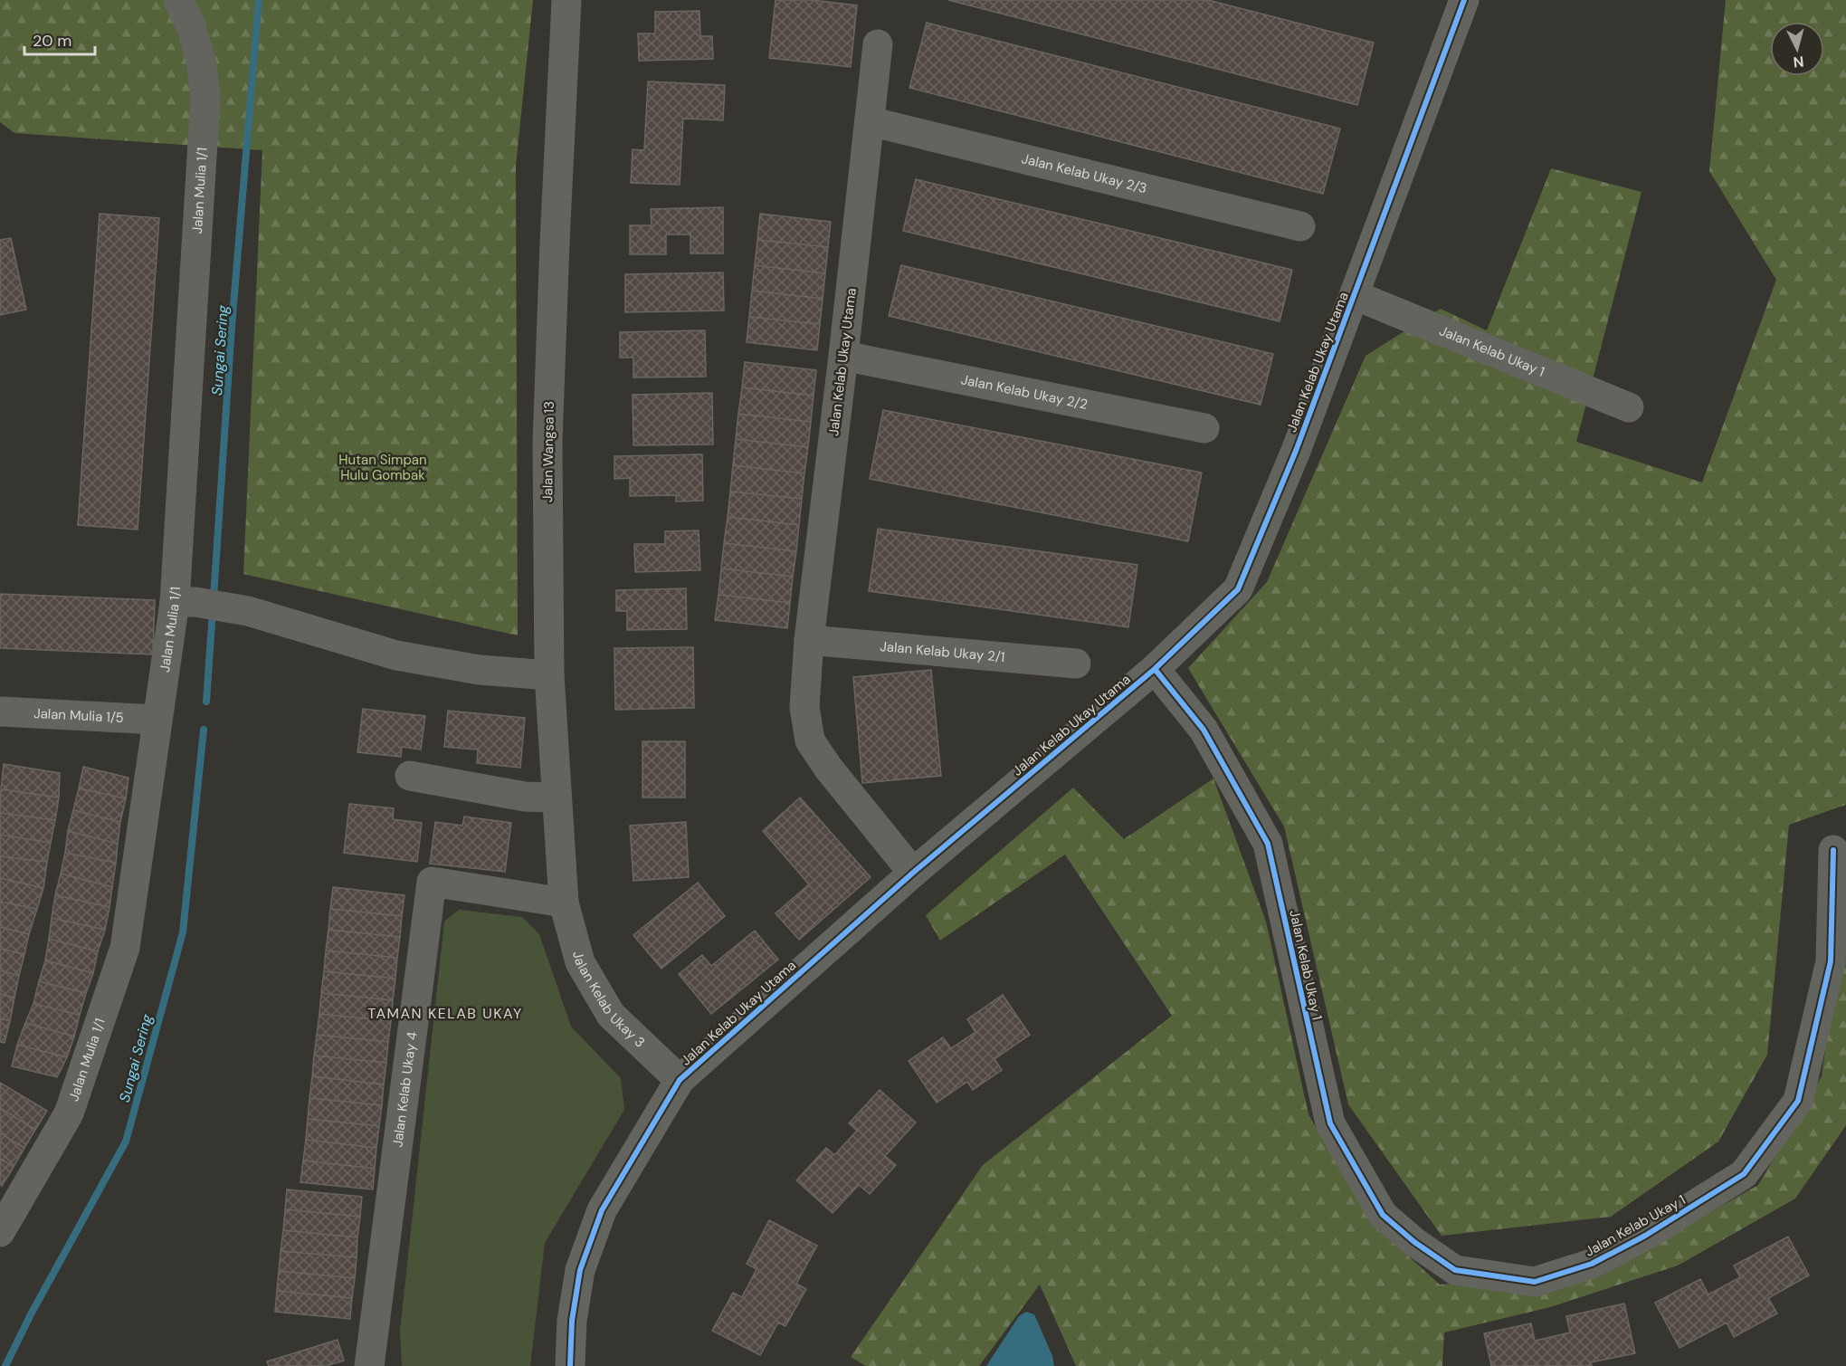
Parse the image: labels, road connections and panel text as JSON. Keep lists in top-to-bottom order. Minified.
{"streets":{"street":["Jalan Kelab Ukay 2/3","Jalan Mulia 1/1","Jalan Kelab Ukay 1","Jalan Kelab Ukay Utama","Jalan Kelab Ukay 2/2","Jalan Wangsa 13","Jalan Kelab Ukay 2/1","Jalan Mulia 1/5","Jalan Kelab Ukay 3","Jalan Kelab Ukay 4"]},"crossings":[["Jalan Kelab Ukay 2/3","Jalan Kelab Ukay Utama"],["Jalan Mulia 1/1","Jalan Mulia 1/5"],["Jalan Kelab Ukay 1","Jalan Kelab Ukay Utama"],["Jalan Kelab Ukay Utama","Jalan Kelab Ukay 2/2"],["Jalan Kelab Ukay Utama","Jalan Kelab Ukay 2/1"],["Jalan Kelab Ukay Utama","Jalan Kelab Ukay 3"],["Jalan Wangsa 13","Jalan Kelab Ukay 3"],["Jalan Wangsa 13","Jalan Kelab Ukay 4"],["Jalan Kelab Ukay 3","Jalan Kelab Ukay 4"]],"districts":["TAMAN KELAB UKAY"],"water":["Sungai Sering"],"parks":["Hutan Simpan Hulu Gombak"],"scale_bar":"20 m","north":"bottom"}
